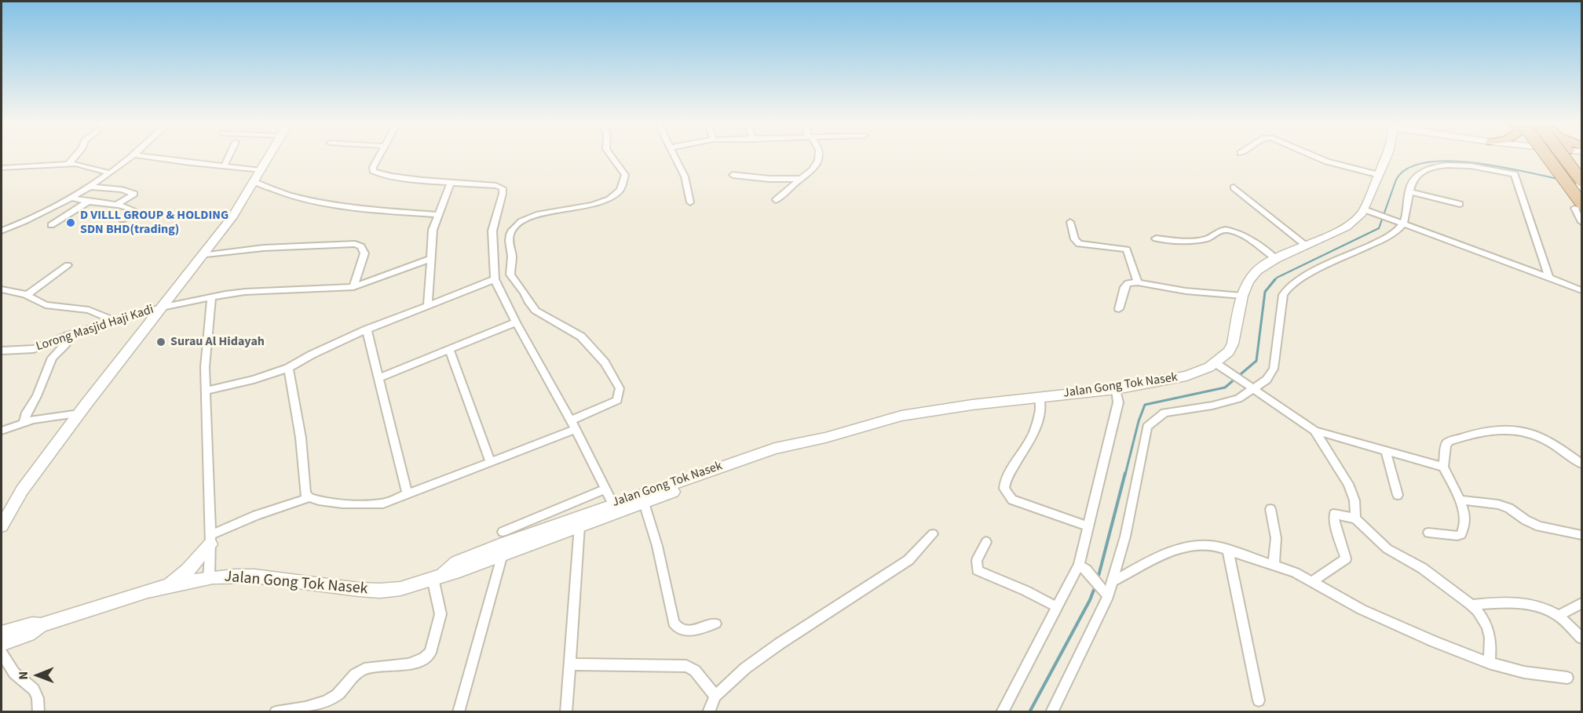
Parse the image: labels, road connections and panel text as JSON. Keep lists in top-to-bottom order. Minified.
{"streets":{"main road":["Jalan Gong Tok Nasek"],"street":["Lorong Masjid Haji Kadi"]},"places":["D VILLL GROUP & HOLDING SDN BHD(trading)","Surau Al Hidayah"],"north":"left"}
